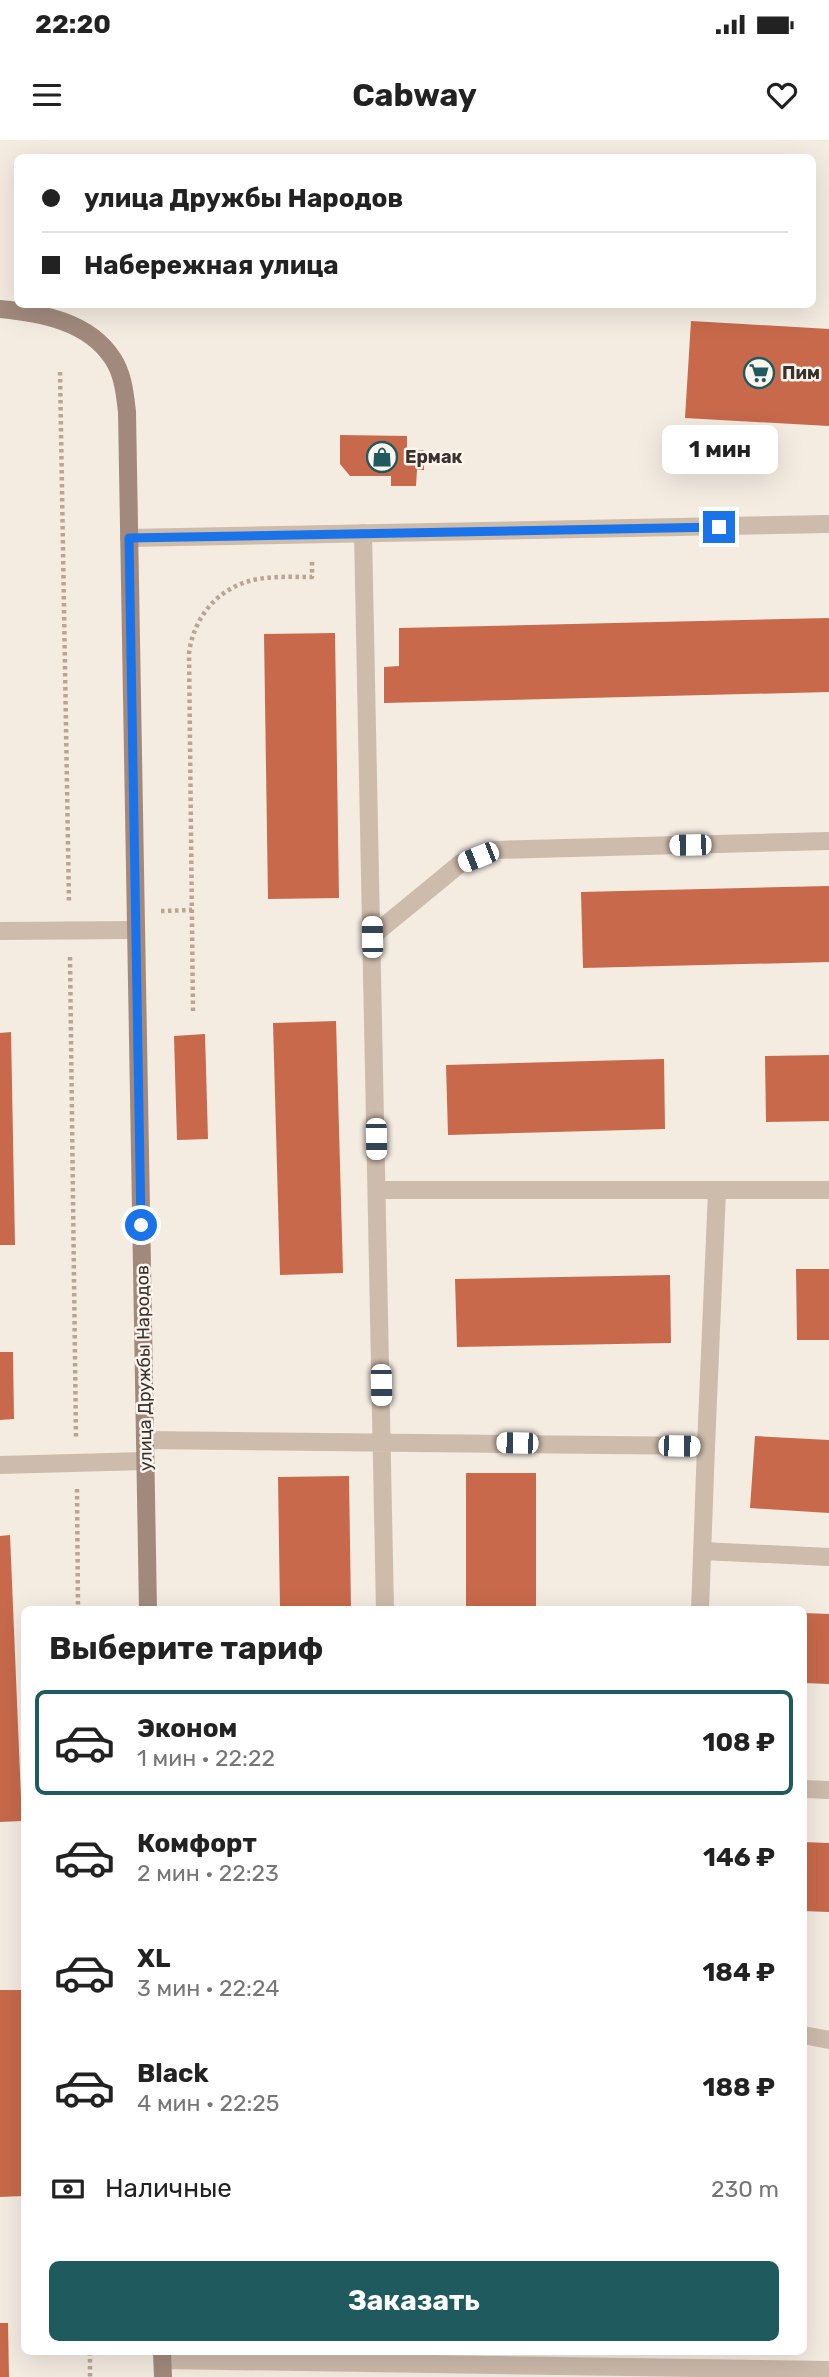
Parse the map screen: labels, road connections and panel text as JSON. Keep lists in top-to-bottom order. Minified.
{"streets":{"main road":["улица Дружбы Народов"]},"places":{"supermarket":["Пим"],"shop":["Ермак"]},"page":{"status":"22:20","header":"Cabway","banner":["улица Дружбы Народов","Набережная улица"],"bubble":"1 мин","heading":"Выберите тариф","list":[{"name":"Эконом","note":"1 мин · 22:22","value":"108 ₽"},{"name":"Комфорт","note":"2 мин · 22:23","value":"146 ₽"},{"name":"XL","note":"3 мин · 22:24","value":"184 ₽"},{"name":"Black","note":"4 мин · 22:25","value":"188 ₽"}],"pay":["Наличные","230 m"],"buttons":"Заказать"}}
